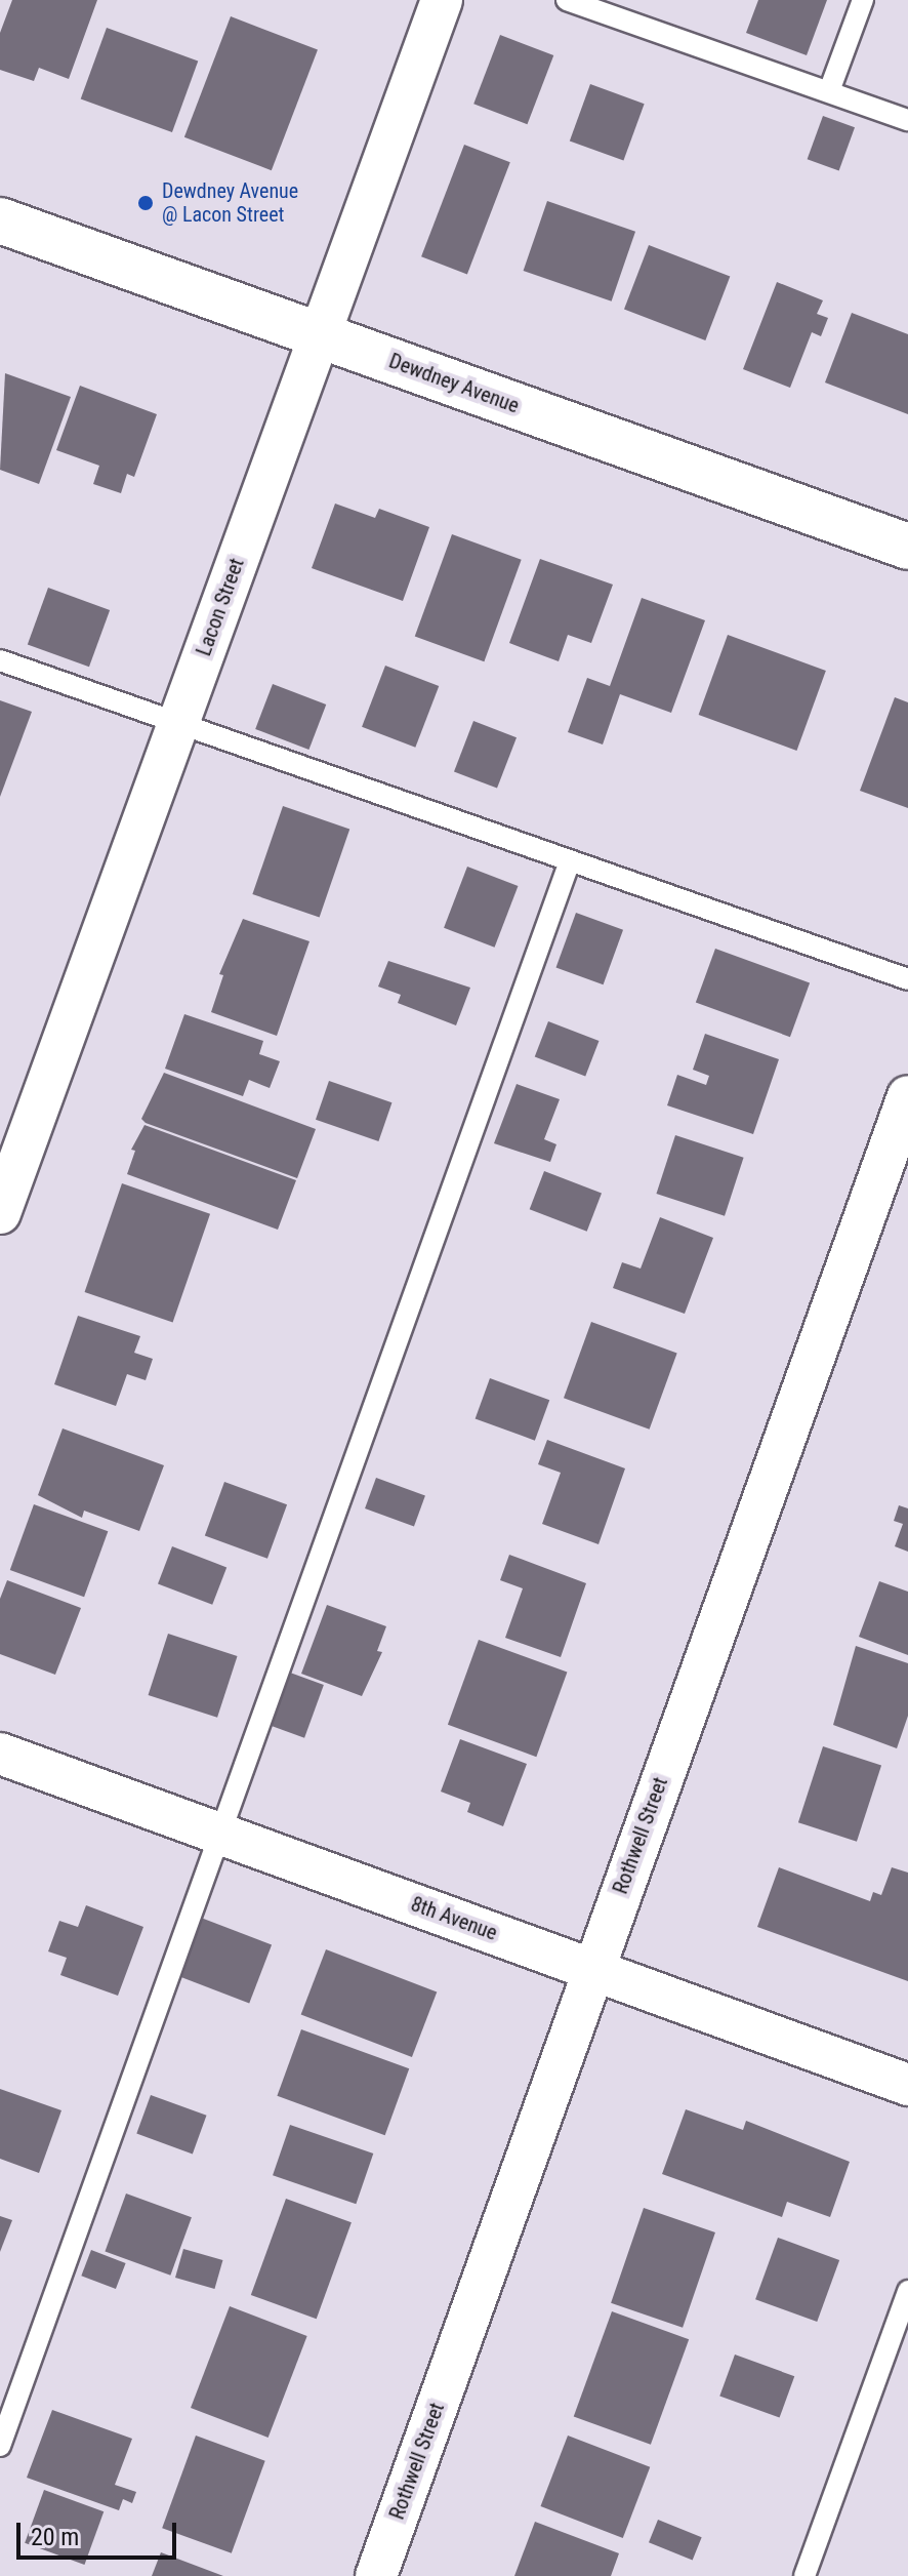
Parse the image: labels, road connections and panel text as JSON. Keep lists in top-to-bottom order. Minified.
{"streets":{"street":["Dewdney Avenue","Lacon Street","Rothwell Street","8th Avenue"]},"crossings":[["Dewdney Avenue","Lacon Street"],["Rothwell Street","8th Avenue"]],"places":["Dewdney Avenue @ Lacon Street"],"scale_bar":"20 m"}
